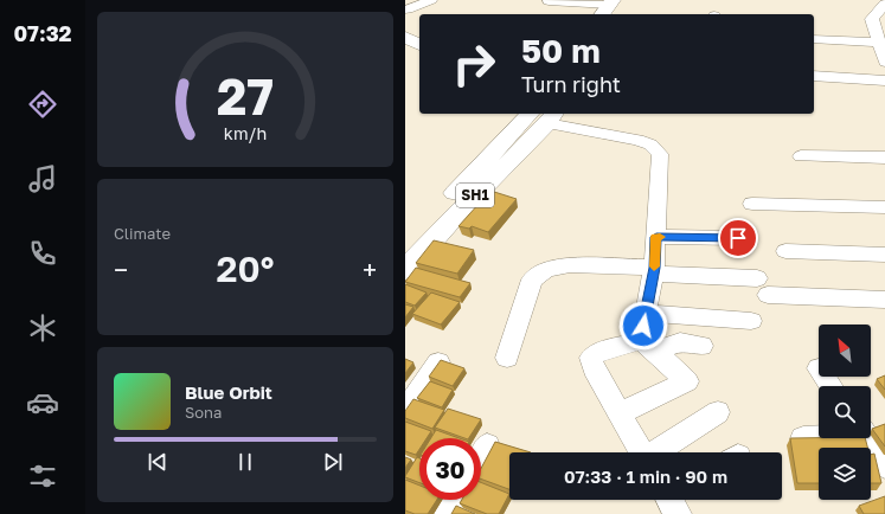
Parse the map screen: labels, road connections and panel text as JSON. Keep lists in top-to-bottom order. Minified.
{"streets":{"main road":["SH1"]},"north":"top left","page":{"tabs":"07:32","turn":["50 m","Turn right"],"tile":"Climate","heat":["−","20°","+"],"song":["Blue Orbit","Sona"],"limit":"30","trip":"07:33 · 1 min · 90 m","gauge":["27","km/h"]}}
